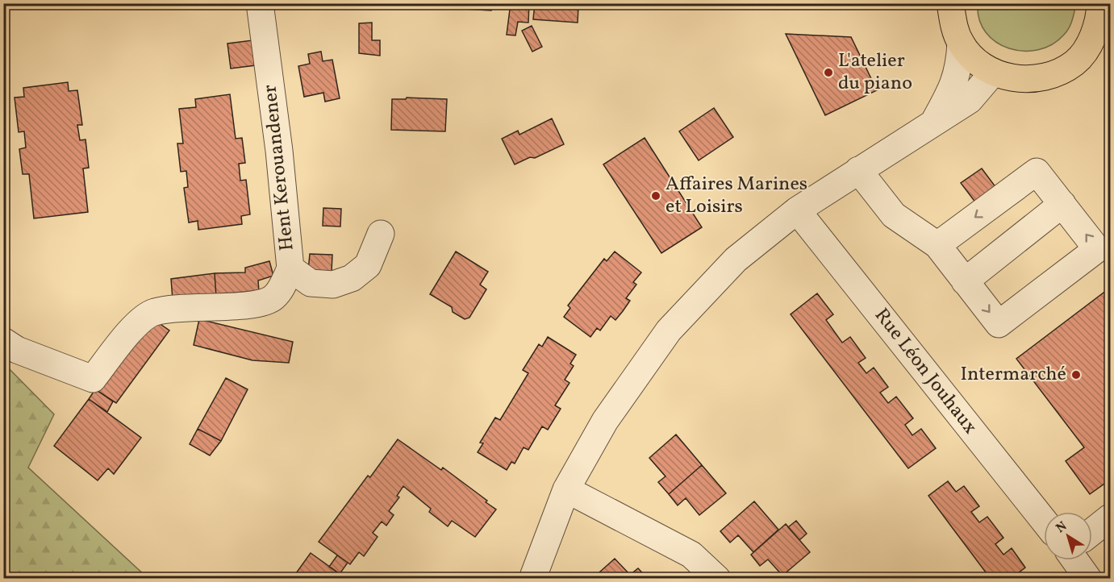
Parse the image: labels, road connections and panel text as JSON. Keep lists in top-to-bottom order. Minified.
{"streets":{"street":["Hent Kerouandener","Rue Léon Jouhaux"]},"places":["L'atelier du piano","Affaires Marines et Loisirs","Intermarché"],"north":"top left"}
